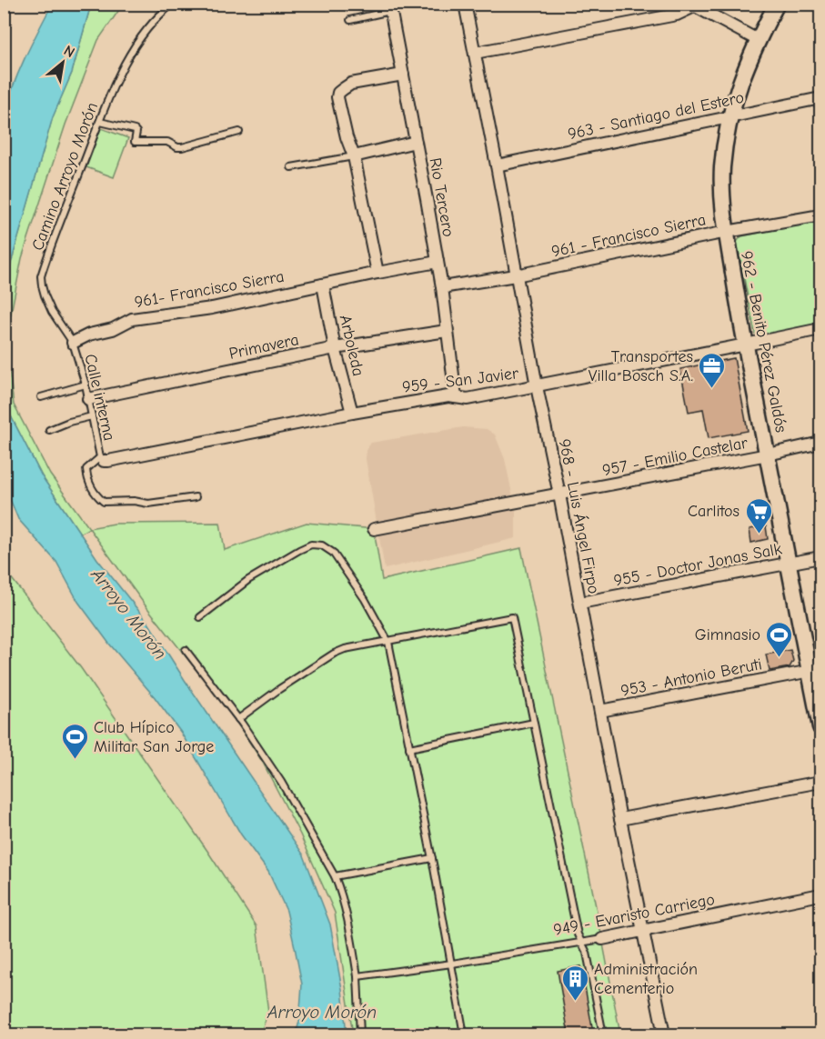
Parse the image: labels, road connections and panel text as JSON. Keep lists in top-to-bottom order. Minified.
{"streets":{"main road":["962 - Benito Pérez Galdós"],"street":["963 - Santiago del Estero","Rio Tercero","961 - Francisco Sierra","961- Francisco Sierra","Arboleda","Primavera","959 - San Javier","957 - Emilio Castelar","968 - Luis Ángel Firpo","955 - Doctor Jonas Salk","953 - Antonio Beruti","949 - Evaristo Carriego"],"lane":["Camino Arroyo Morón","Calle interna"]},"crossings":[["963 - Santiago del Estero","962 - Benito Pérez Galdós"],["963 - Santiago del Estero","968 - Luis Ángel Firpo"],["Camino Arroyo Morón","Calle interna"],["Rio Tercero","961 - Francisco Sierra"],["Rio Tercero","961- Francisco Sierra"],["Rio Tercero","Primavera"],["Rio Tercero","959 - San Javier"],["961 - Francisco Sierra","962 - Benito Pérez Galdós"],["961 - Francisco Sierra","968 - Luis Ángel Firpo"],["961- Francisco Sierra","Arboleda"],["961- Francisco Sierra","Calle interna"],["962 - Benito Pérez Galdós","959 - San Javier"],["962 - Benito Pérez Galdós","957 - Emilio Castelar"],["962 - Benito Pérez Galdós","955 - Doctor Jonas Salk"],["962 - Benito Pérez Galdós","953 - Antonio Beruti"],["Arboleda","Primavera"],["Arboleda","959 - San Javier"],["Primavera","Calle interna"],["959 - San Javier","Calle interna"],["959 - San Javier","968 - Luis Ángel Firpo"],["957 - Emilio Castelar","968 - Luis Ángel Firpo"],["968 - Luis Ángel Firpo","955 - Doctor Jonas Salk"],["968 - Luis Ángel Firpo","953 - Antonio Beruti"],["968 - Luis Ángel Firpo","949 - Evaristo Carriego"]],"water":["Arroyo Morón"],"places":{"office":["Transportes Villa Bosch S.A."],"supermarket":["Carlitos"],"sports":["Gimnasio","Club Hípico Militar San Jorge"],"building":["Administración Cementerio"]},"north":"top right"}
